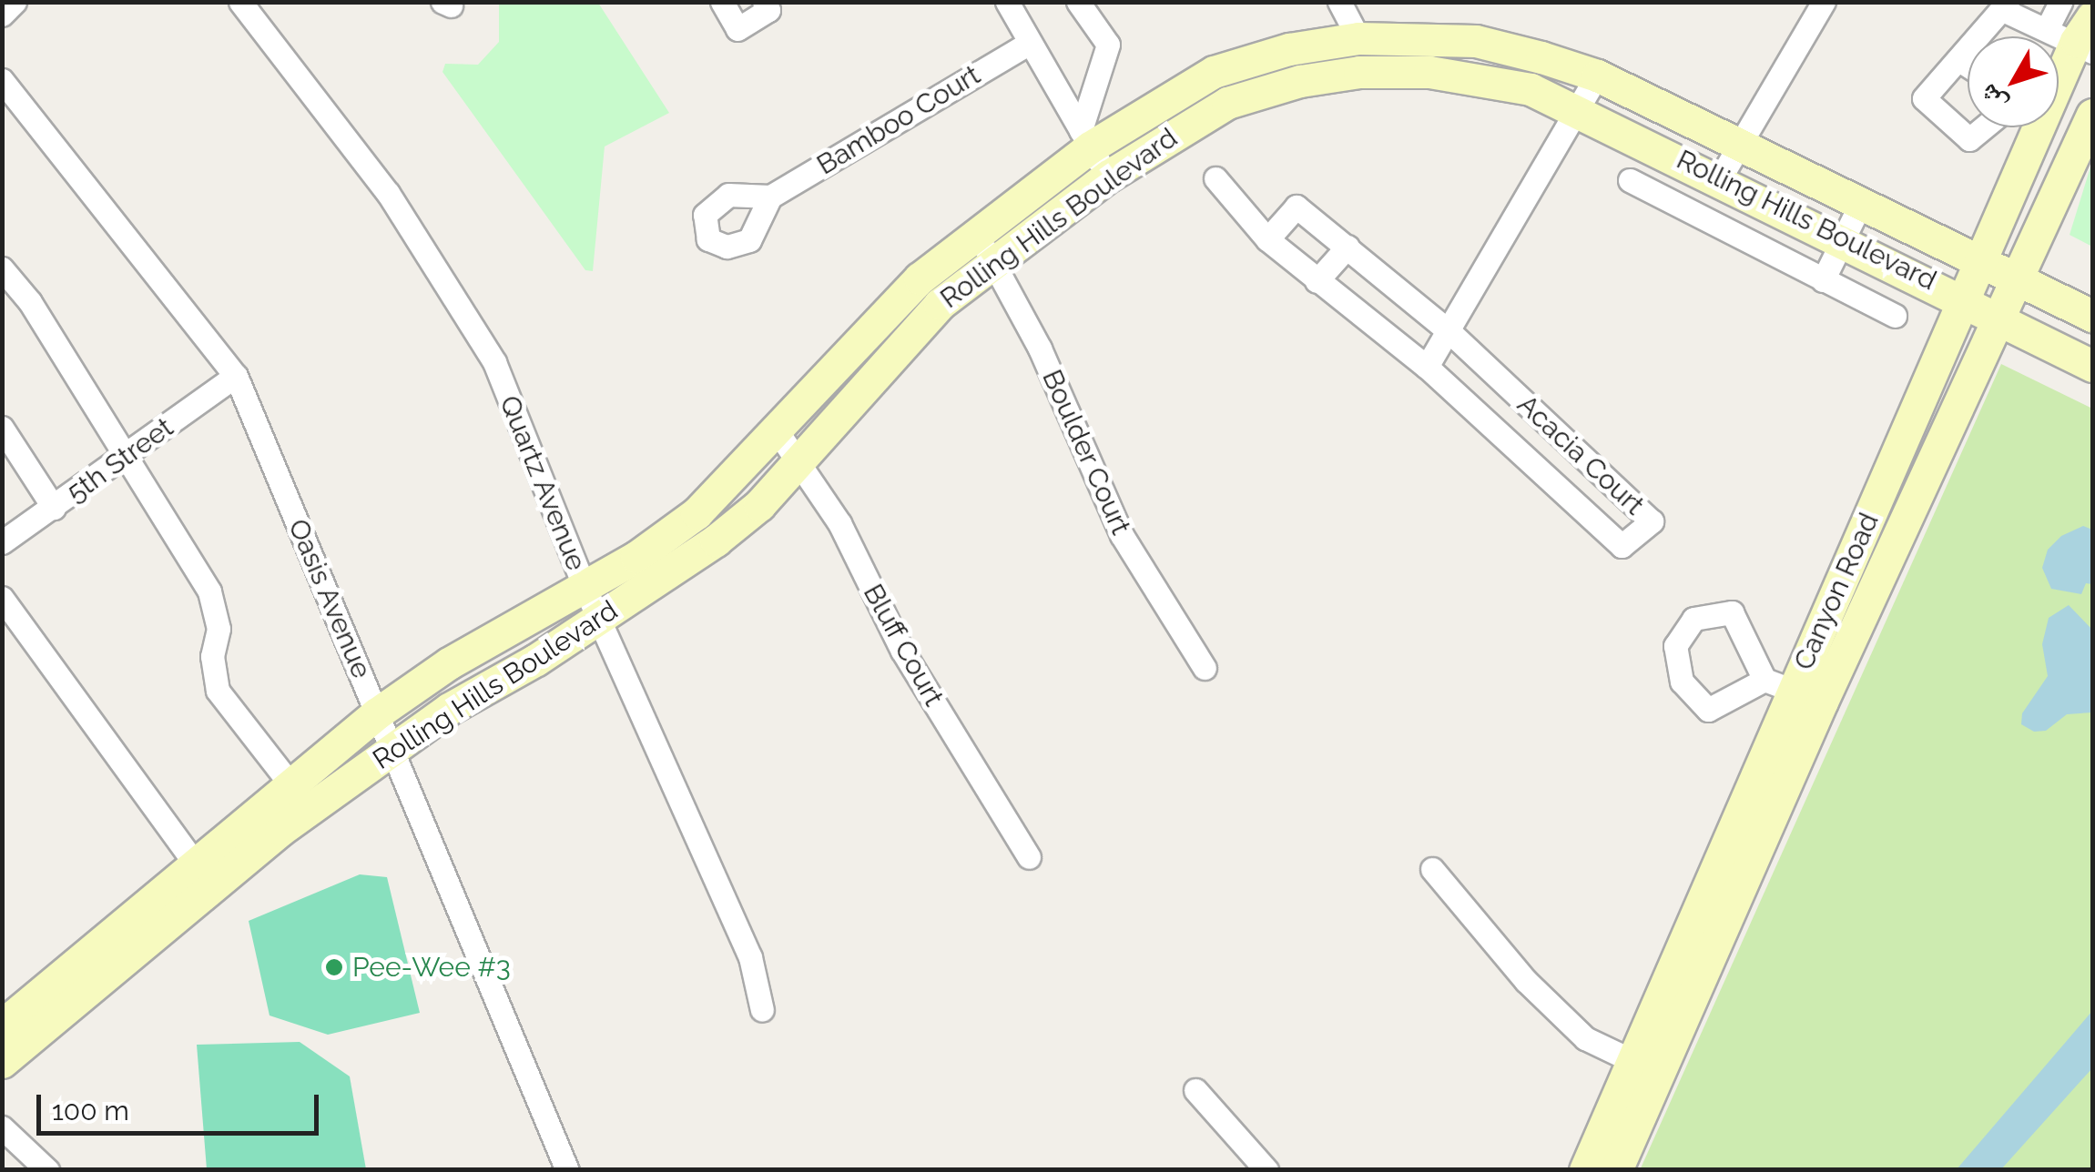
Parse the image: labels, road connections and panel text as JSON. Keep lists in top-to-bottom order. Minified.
{"streets":{"main road":["Rolling Hills Boulevard","Canyon Road"],"street":["Bamboo Court","Boulder Court","Acacia Court","5th Street","Quartz Avenue","Oasis Avenue","Bluff Court"]},"crossings":[["Rolling Hills Boulevard","Boulder Court"],["Rolling Hills Boulevard","Quartz Avenue"],["Rolling Hills Boulevard","Canyon Road"],["Rolling Hills Boulevard","Oasis Avenue"],["Rolling Hills Boulevard","Bluff Court"],["5th Street","Oasis Avenue"]],"places":["Pee-Wee #3"],"scale_bar":"100 m","north":"bottom left"}
